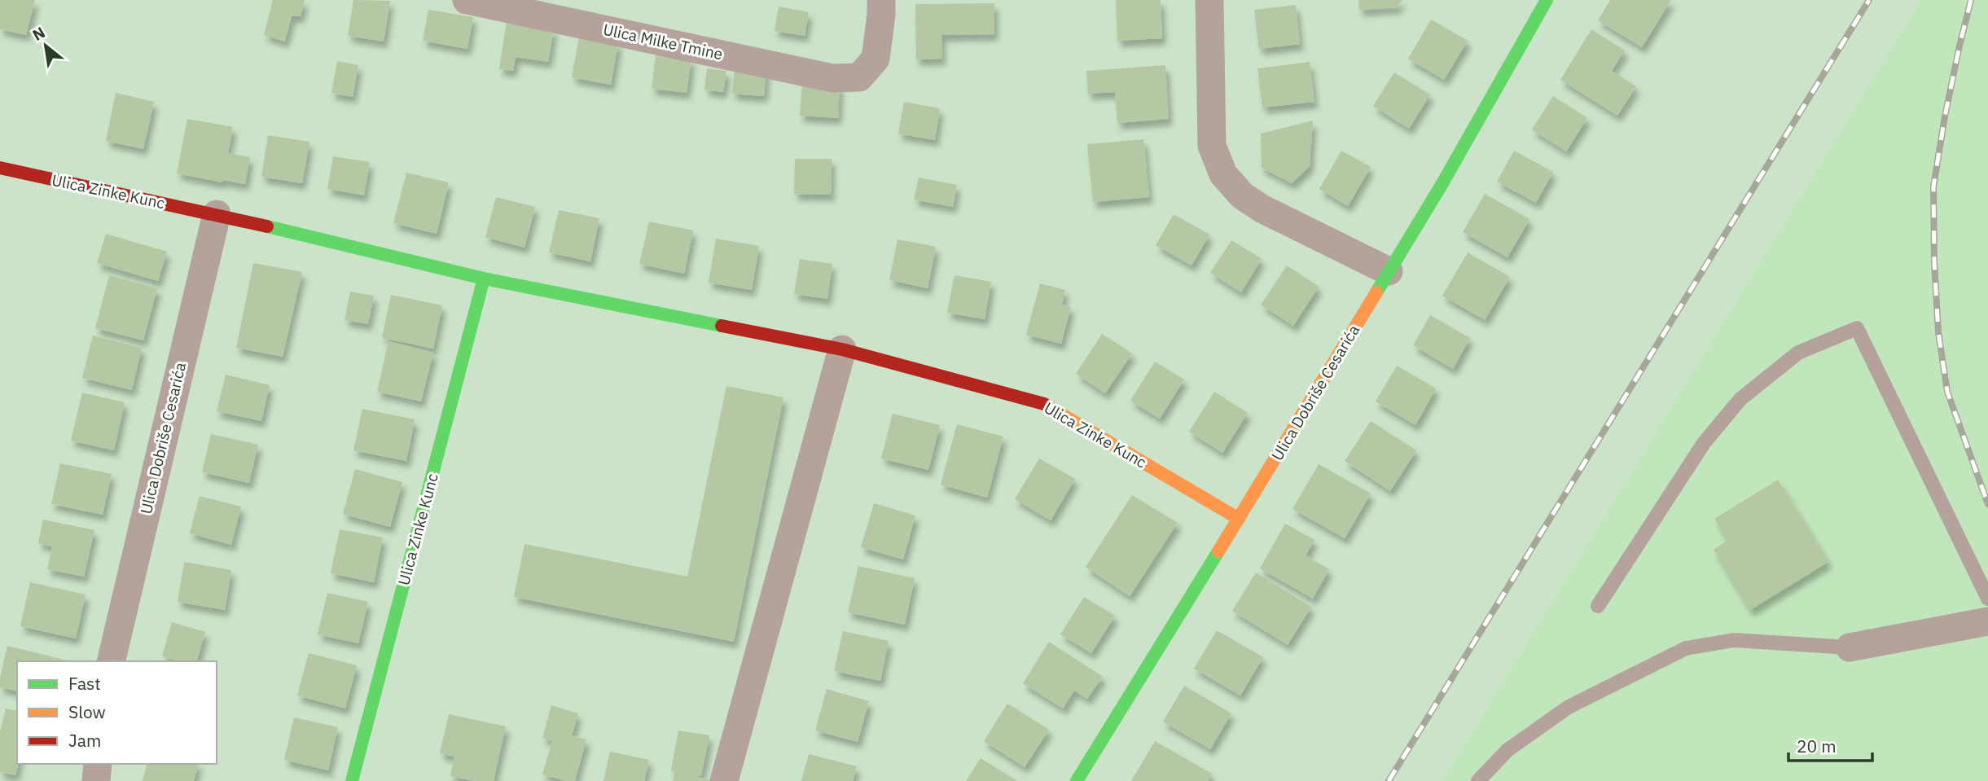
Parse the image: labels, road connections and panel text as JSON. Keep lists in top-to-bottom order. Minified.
{"streets":{"street":["Ulica Milke Tmine","Ulica Zinke Kunc","Ulica Dobriše Cesarića"]},"crossings":[["Ulica Zinke Kunc","Ulica Dobriše Cesarića"]],"legend":["Fast","Slow","Jam"],"scale_bar":"20 m","north":"top left"}
